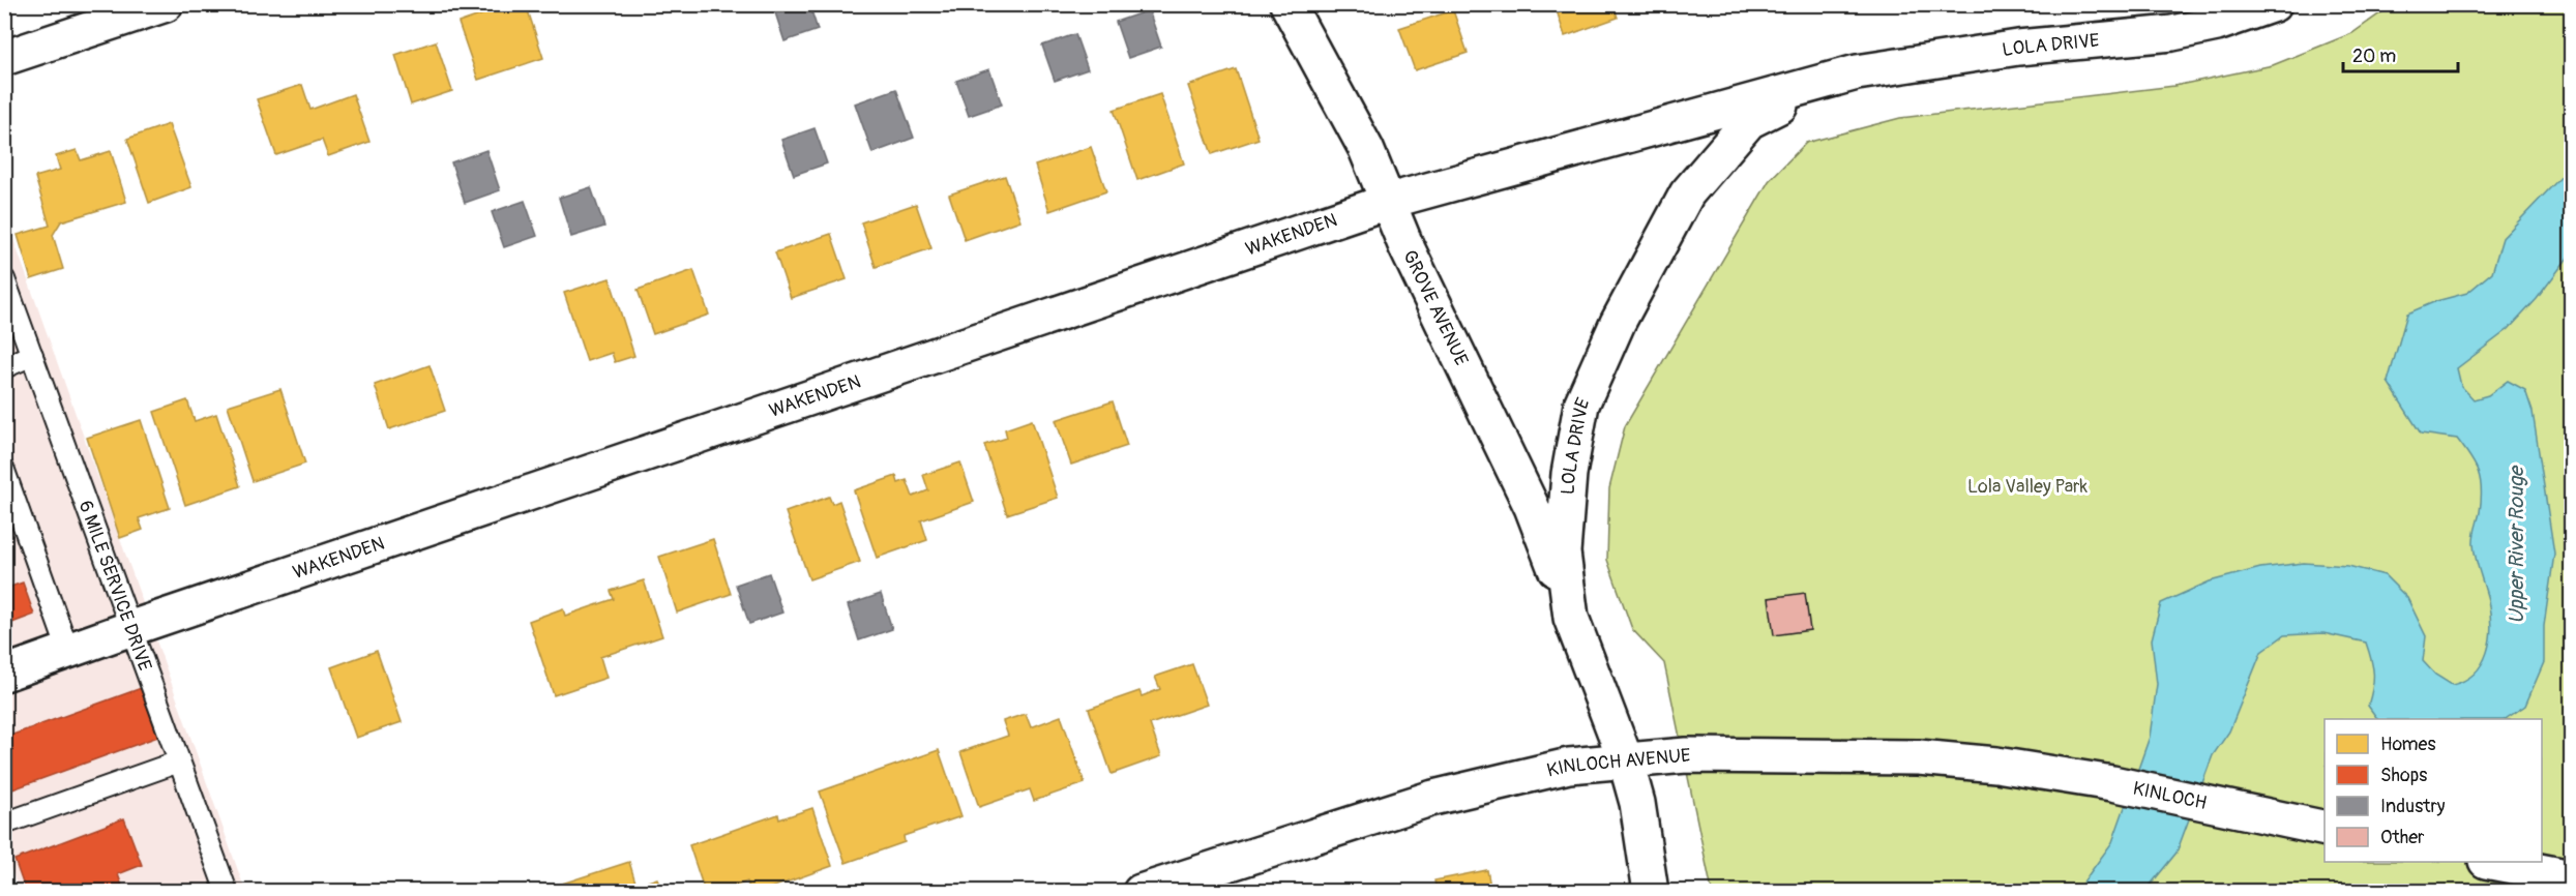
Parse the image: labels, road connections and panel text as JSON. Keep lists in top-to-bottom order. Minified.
{"streets":{"street":["LOLA DRIVE","WAKENDEN","GROVE AVENUE","KINLOCH AVENUE","KINLOCH"],"lane":["6 MILE SERVICE DRIVE"]},"crossings":[["LOLA DRIVE","WAKENDEN"],["LOLA DRIVE","GROVE AVENUE"],["LOLA DRIVE","KINLOCH AVENUE"],["WAKENDEN","GROVE AVENUE"],["WAKENDEN","6 MILE SERVICE DRIVE"],["KINLOCH AVENUE","KINLOCH"]],"water":["Upper River Rouge"],"parks":["Lola Valley Park"],"legend":["Homes","Shops","Industry","Other"],"scale_bar":"20 m"}
